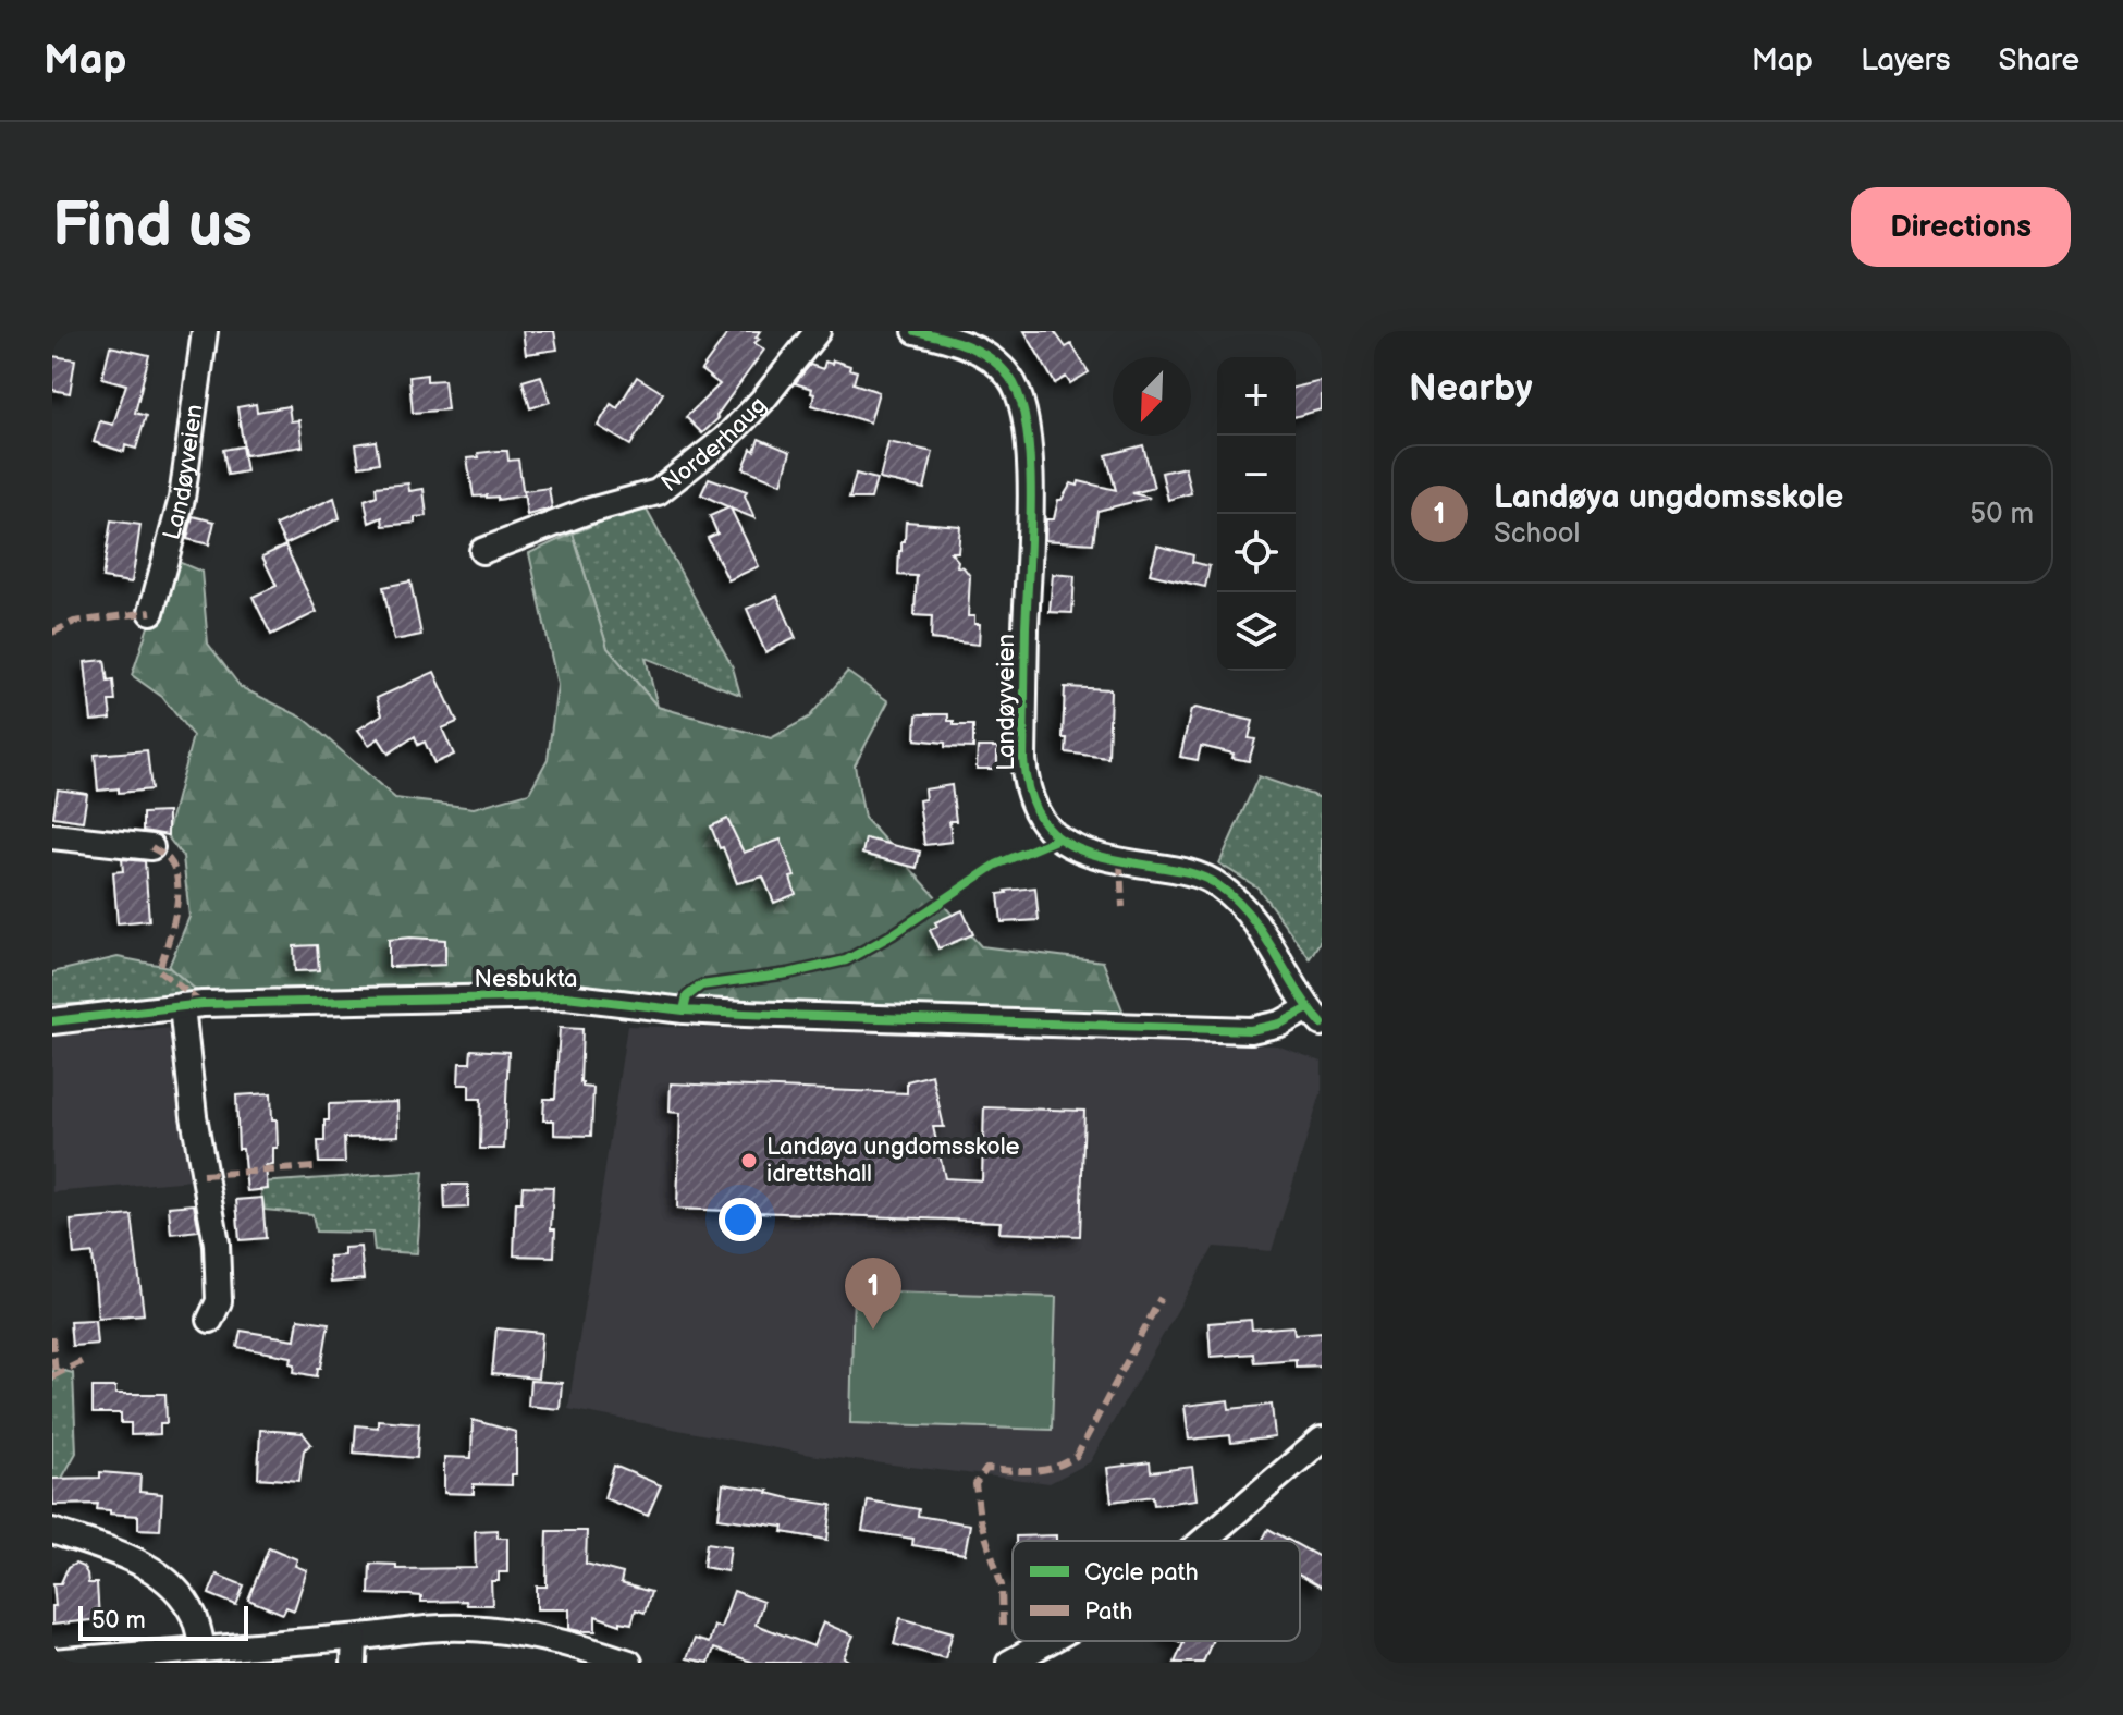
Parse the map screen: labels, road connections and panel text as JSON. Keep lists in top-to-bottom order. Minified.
{"streets":{"street":["Norderhaug","Landøyveien","Nesbukta"]},"crossings":[["Landøyveien","Nesbukta"]],"places":["Landøya ungdomsskole idrettshall"],"legend":["Cycle path","Path"],"scale_bar":"50 m","north":"bottom left","page":{"header":"Map","nav":["Map","Layers","Share"],"buttons":"Directions","title":"Find us","heading":"Nearby","map_buttons":["+","−"],"list":[{"mark":"1","name":"Landøya ungdomsskole","note":"School","value":"50 m"}],"pins":"1","scale":"50 m"}}
